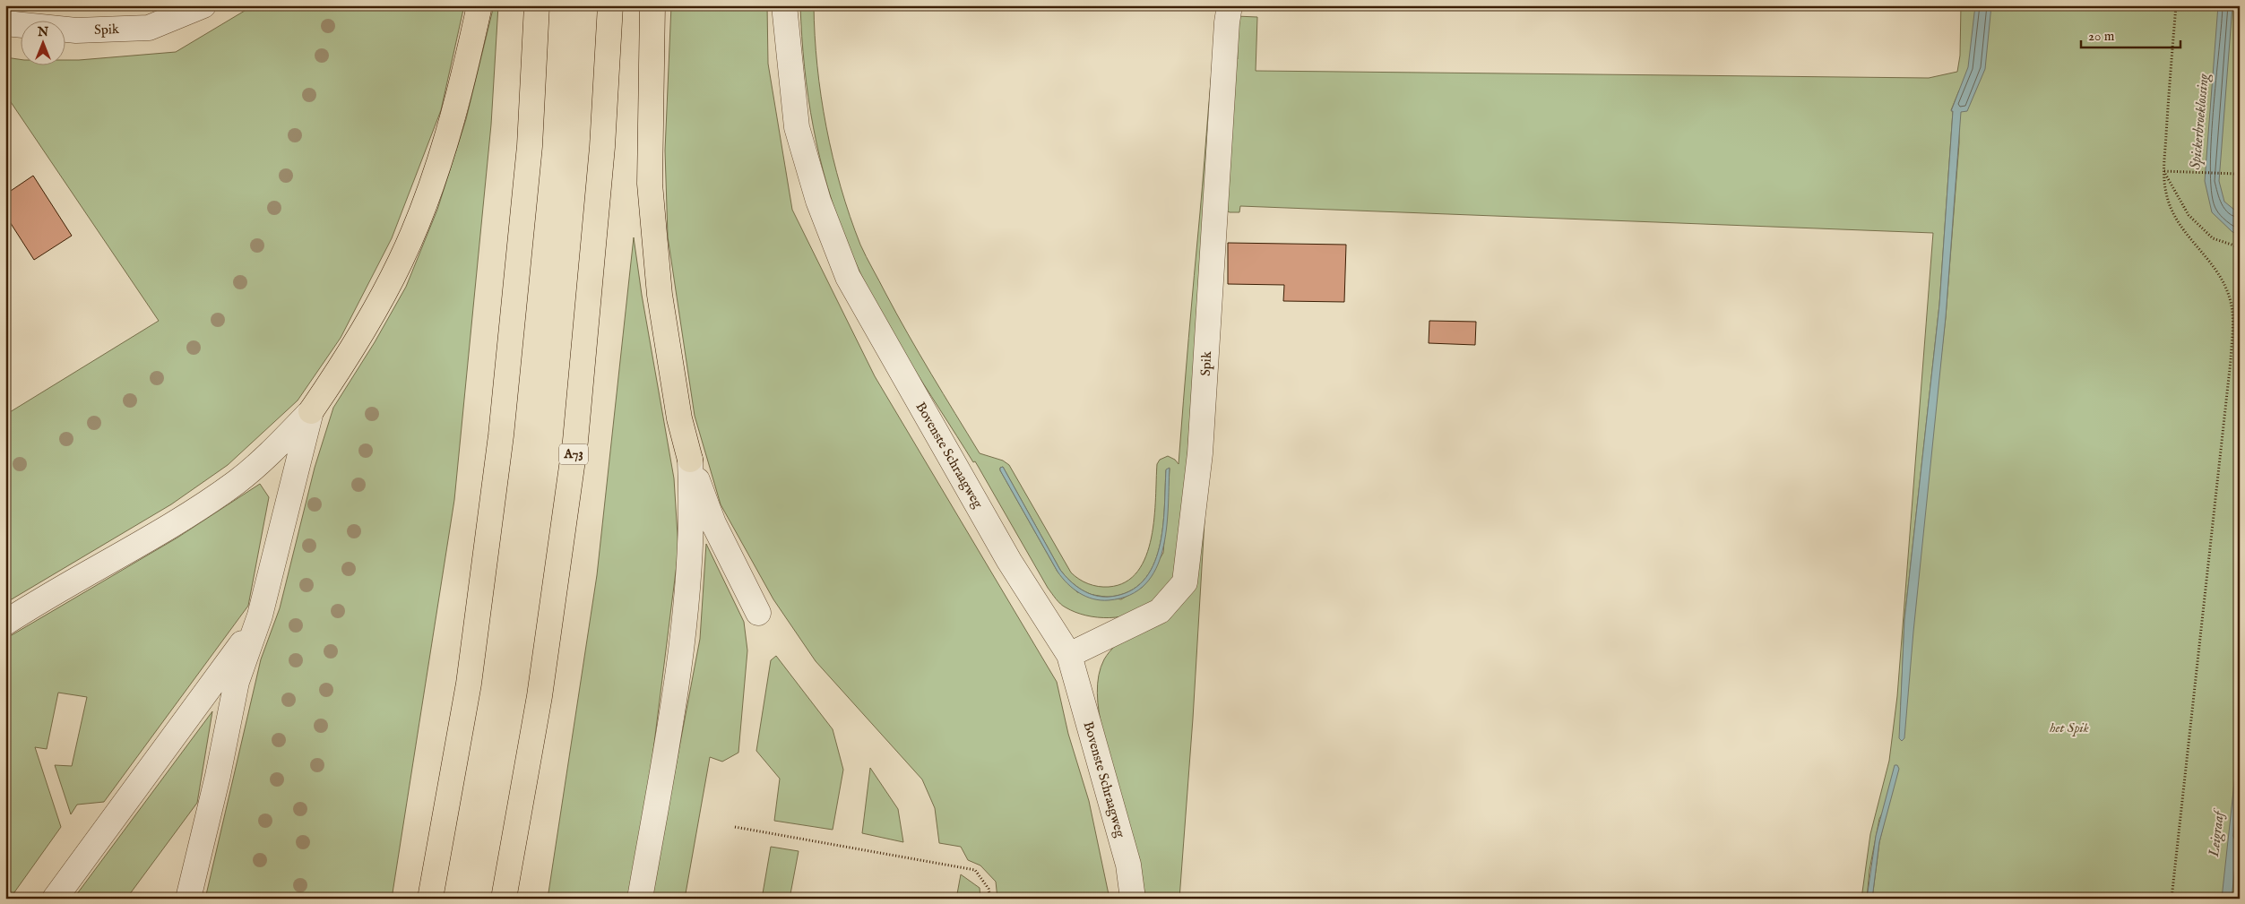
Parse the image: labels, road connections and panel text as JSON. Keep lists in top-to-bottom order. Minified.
{"streets":{"highway":["A73"],"street":["Spik","Bovenste Schraagweg"]},"crossings":[["Spik","Bovenste Schraagweg"]],"water":["Spickerbroeklossing","Leigraaf"],"parks":["het Spik"],"scale_bar":"20 m","north":"top"}
